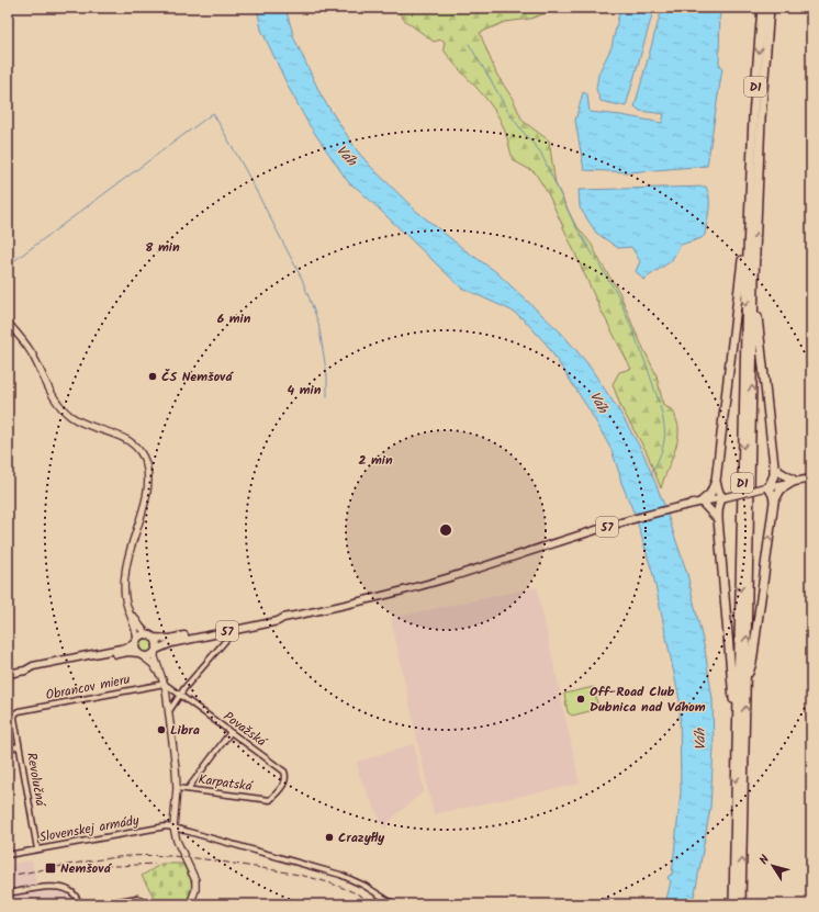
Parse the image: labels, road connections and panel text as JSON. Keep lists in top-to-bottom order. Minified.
{"streets":{"highway":["D1"],"main road":["57"],"street":["Obrancov mieru","Považská","Revolučná","Karpatská","Slovenskej armády"]},"crossings":[["Obrancov mieru","Považská"],["Obrancov mieru","Revolučná"],["Považská","Karpatská"],["Revolučná","Slovenskej armády"]],"water":["Váh"],"places":{"other":["ČS Nemšová","Off-Road Club Dubnica nad Váhom","Libra","Crazyfly"],"transit":["Nemšová"]},"north":"top left","rings":["8 min","6 min","4 min","2 min"]}
